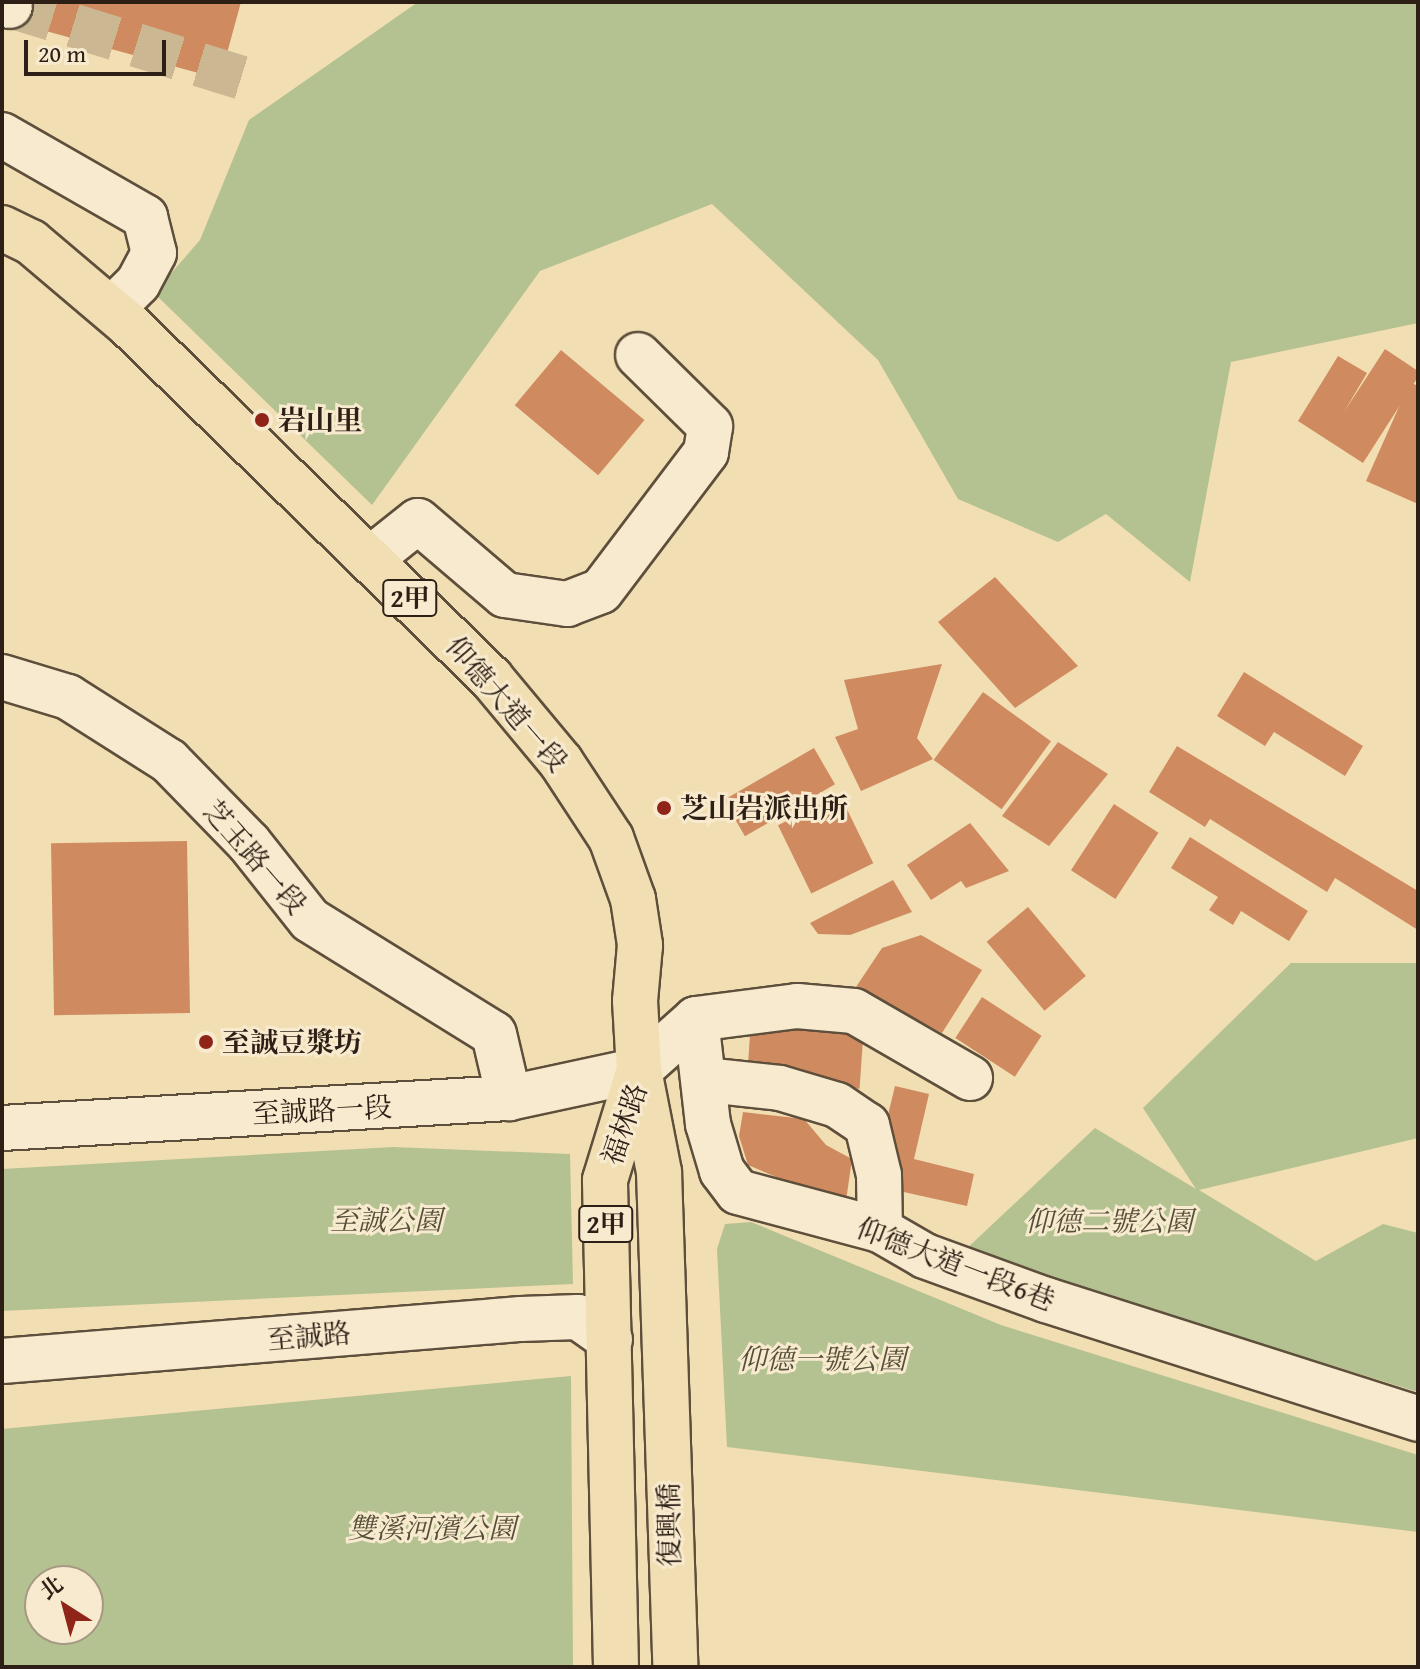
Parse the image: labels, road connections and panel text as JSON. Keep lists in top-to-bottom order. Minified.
{"streets":{"main road":["2甲","仰德大道一段","福林路","復興橋"],"street":["芝玉路一段","至誠路一段","仰德大道一段6巷","至誠路"]},"crossings":[["仰德大道一段","至誠路一段"],["仰德大道一段","福林路"],["芝玉路一段","至誠路一段"],["至誠路一段","福林路"],["福林路","至誠路"],["福林路","復興橋"]],"parks":["至誠公園","仰德二號公園","仰德一號公園","雙溪河濱公園"],"places":["岩山里","芝山岩派出所","至誠豆漿坊"],"scale_bar":"20 m","north":"top left"}
